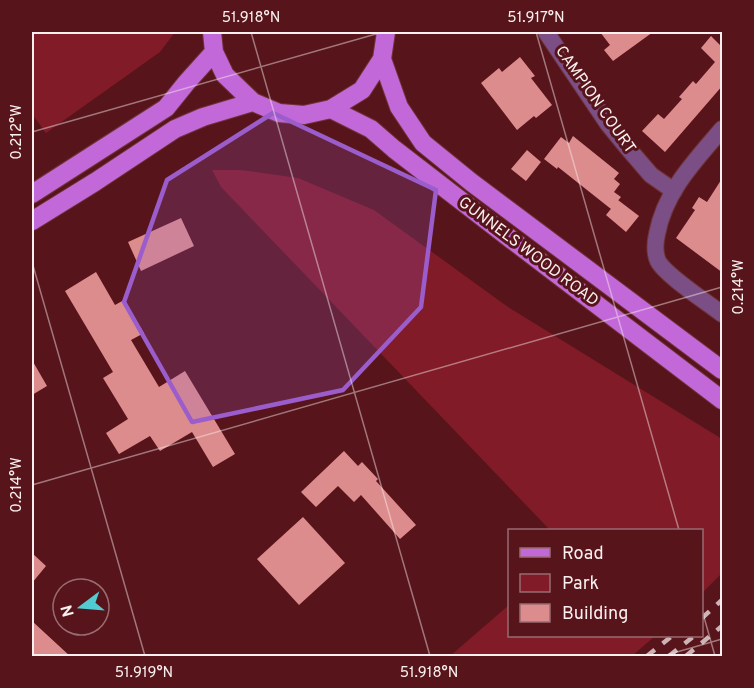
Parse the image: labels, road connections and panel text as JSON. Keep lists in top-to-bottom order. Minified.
{"streets":{"main road":["GUNNELS WOOD ROAD"],"street":["CAMPION COURT"]},"legend":["Road","Park","Building"],"north":"left","coordinates":["51.918°N","51.917°N","0.212°W","0.214°W","51.919°N"]}
